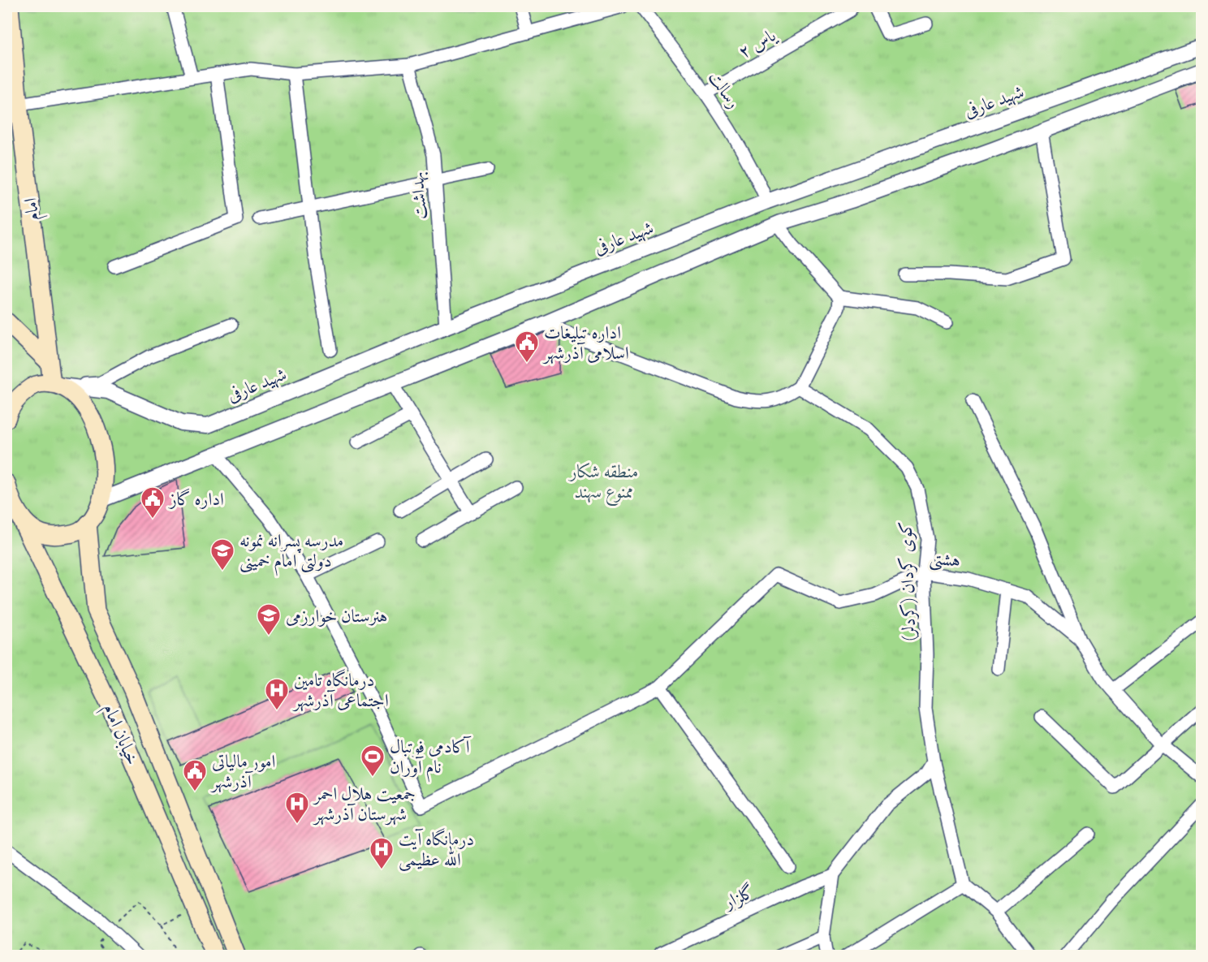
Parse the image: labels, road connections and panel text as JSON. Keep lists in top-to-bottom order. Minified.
{"streets":{"main road":["امام","خیابان امام"],"street":["یاس ۲","رسالت","شهید عارفی","بهداشت","هشتی","کوی کردان (کردلر)","گلزار"]},"crossings":[["یاس ۲","رسالت"],["رسالت","شهید عارفی"],["شهید عارفی","بهداشت"],["شهید عارفی","امام"],["هشتی","کوی کردان (کردلر)"]],"parks":["منطقه شکار ممنوع سهند"],"places":{"public building":["اداره تبلیغات اسلامی آذرشهر","اداره گاز","امور مالیاتی آذرشهر"],"school or university":["مدرسه پسرانه نمونه دولتی امام خمینی","هنرستان خوارزمی"],"hospital":["درمانگاه تامین اجتماعی آذرشهر","جمعیت هلال احمر شهرستان آذرشهر","درمانگاه آیت الله عظیمی"],"sports":["آکادمی فوتبال نام آوران"]}}
